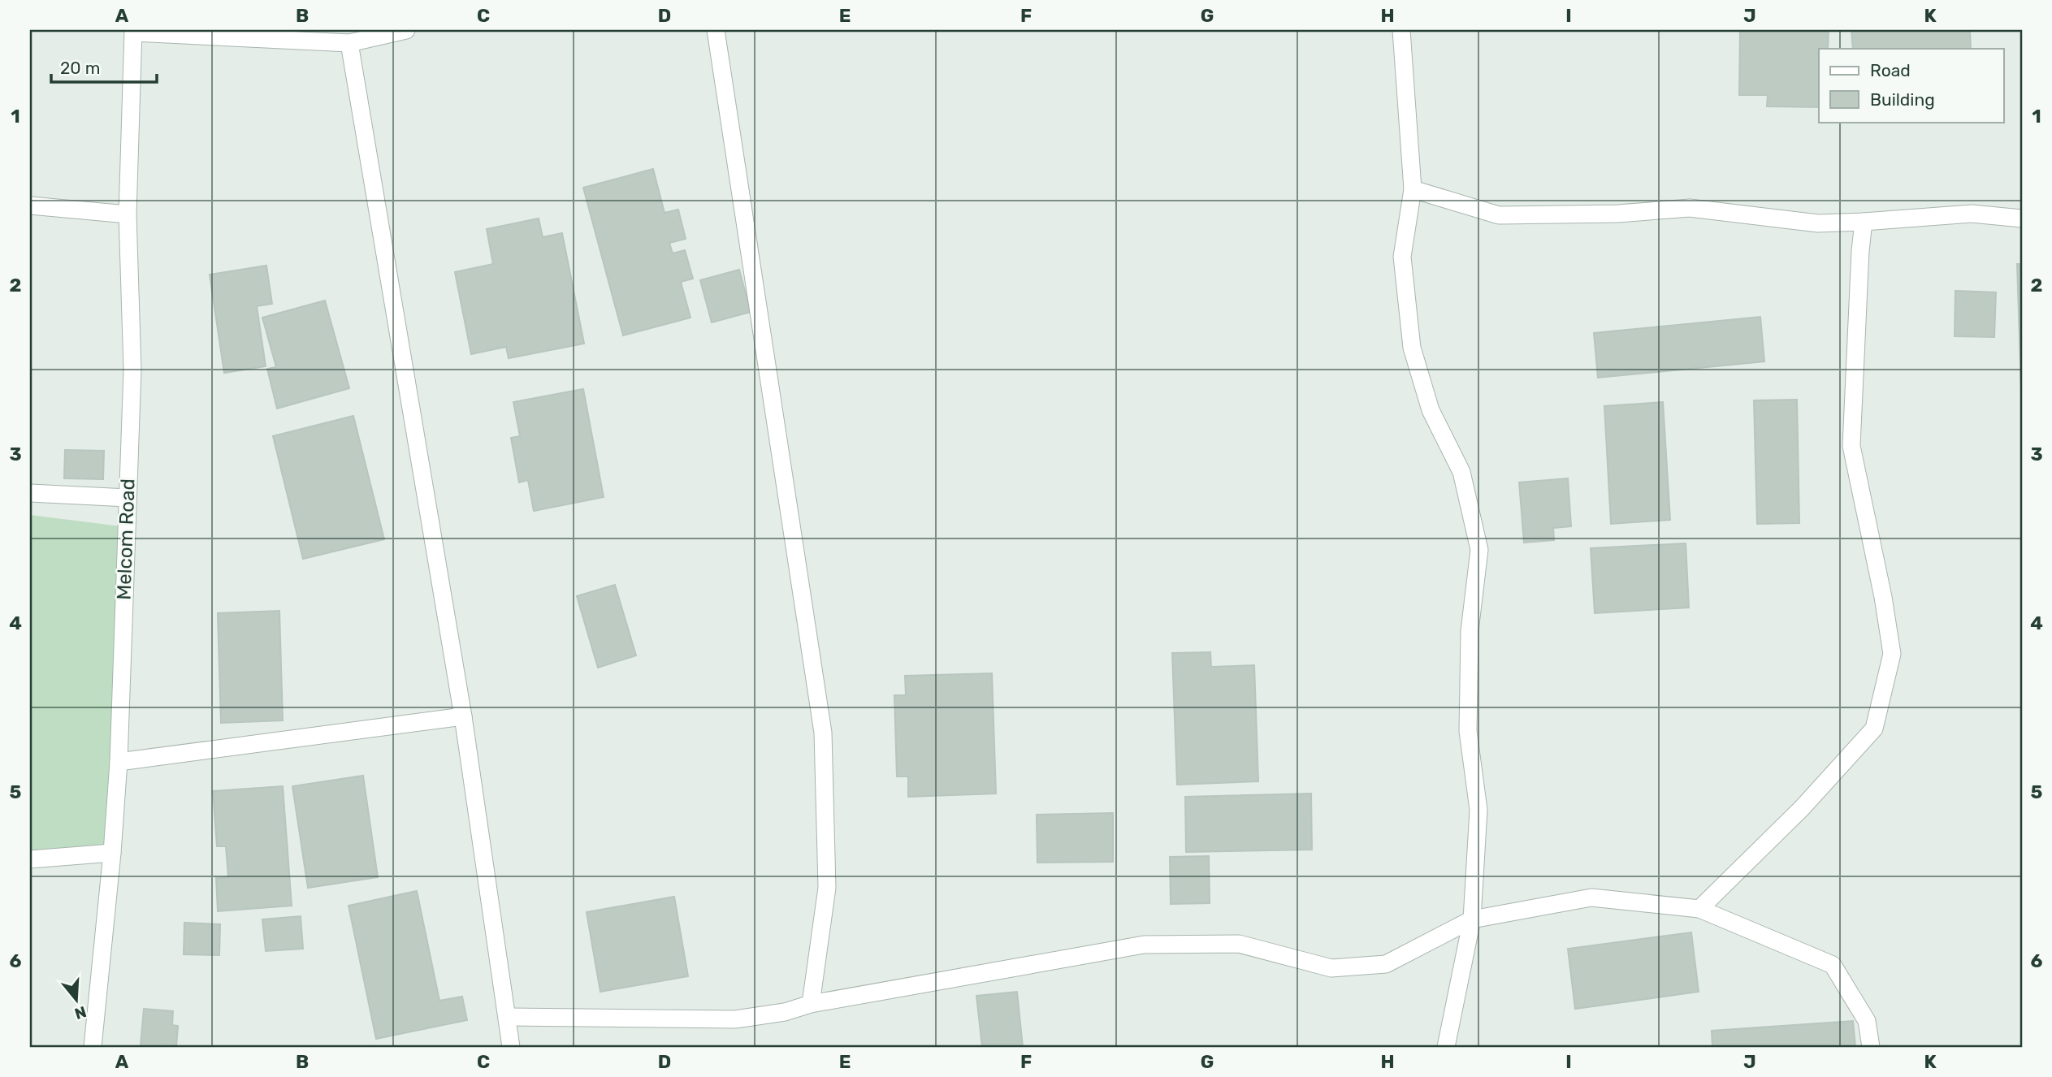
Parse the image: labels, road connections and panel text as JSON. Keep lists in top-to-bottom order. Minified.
{"streets":{"street":["Melcom Road"]},"legend":["Road","Building"],"scale_bar":"20 m","north":"bottom","grid":{"columns":["A","B","C","D","E","F","G","H","I","J","K"],"rows":["1","2","3","4","5","6"]}}
